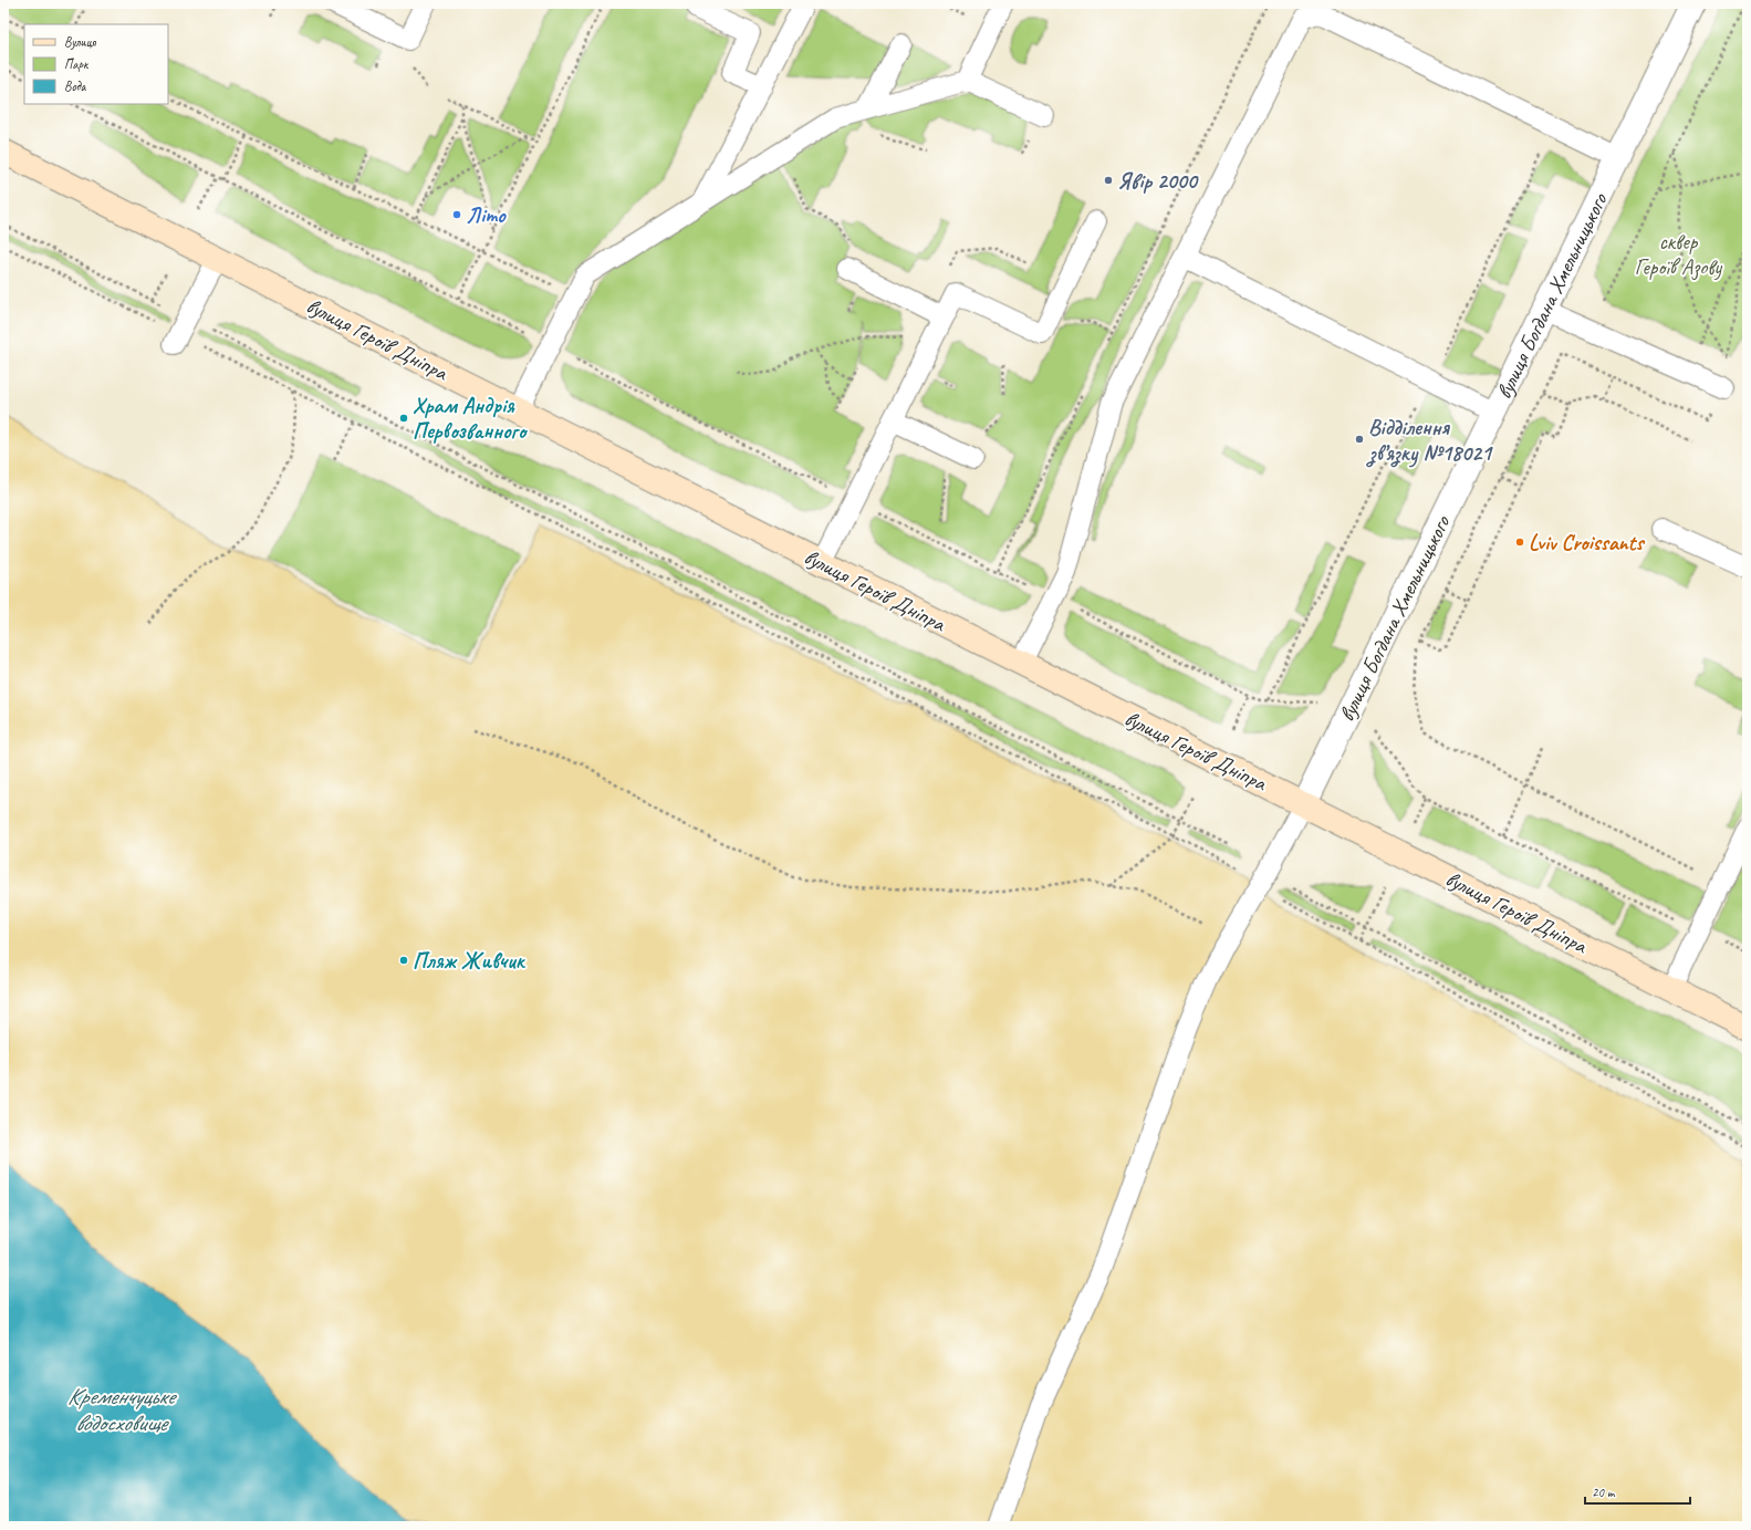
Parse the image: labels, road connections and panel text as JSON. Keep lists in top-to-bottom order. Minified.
{"streets":{"main road":["вулиця Героїв Дніпра"],"street":["вулиця Богдана Хмельницького"]},"crossings":[["вулиця Богдана Хмельницького","вулиця Героїв Дніпра"]],"water":["Кременчуцьке водосховище"],"parks":["сквер Героїв Азову"],"places":["Явір 2000","Літо","Храм Андрія Первозванного","Відділення зв’язку №18021","Lviv Croissants","Пляж Живчик"],"legend":["Вулиця","Парк","Вода"],"scale_bar":"20 m"}
